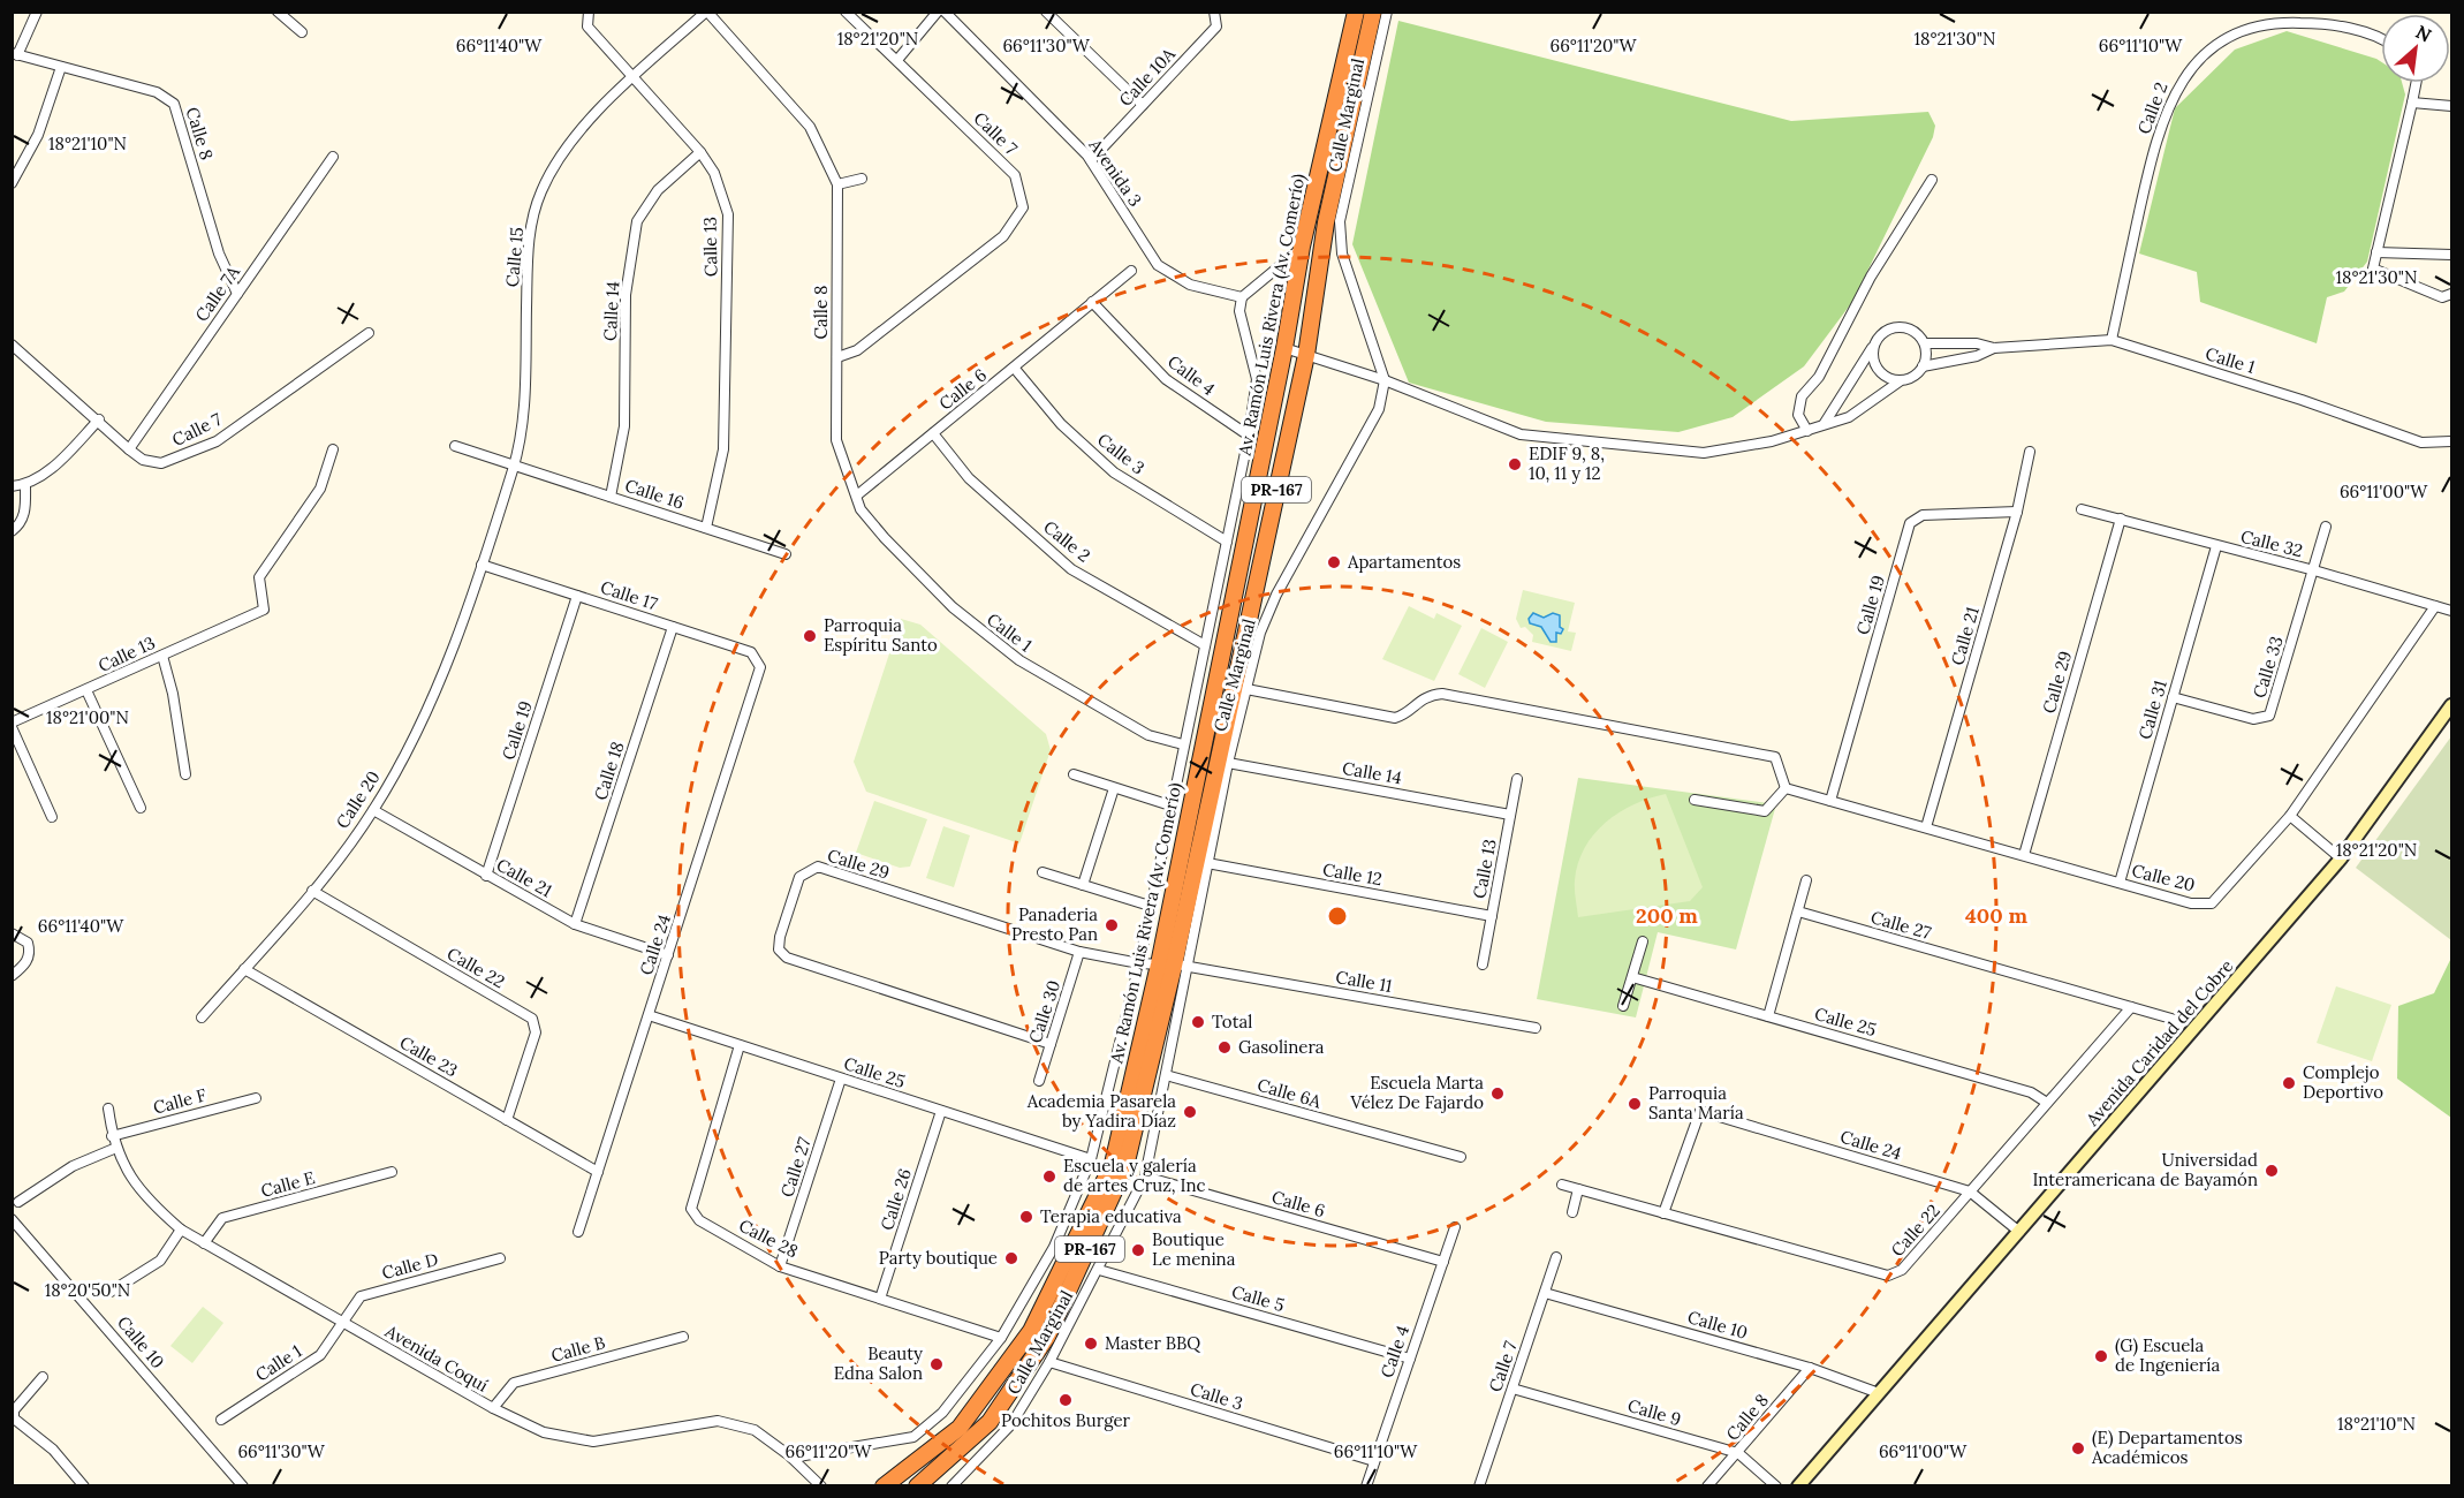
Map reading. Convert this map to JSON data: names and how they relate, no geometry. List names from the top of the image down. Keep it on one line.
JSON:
{"streets":{"highway":["Av. Ramón Luis Rivera (Av. Comerío)","PR-167"],"street":["Calle 10A","Calle 2","Calle Marginal","Calle 8","Calle 7","Avenida 3","Calle 13","Calle 15","Calle 7A","Calle 14","Calle 1","Calle 4","Calle 6","Calle 3","Calle 16","Calle 32","Calle 17","Calle 19","Calle 21","Calle 33","Calle 29","Calle 31","Calle 18","Calle 20","Calle 12","Calle 27","Calle 24","Calle 22","Calle 11","Calle 30","Calle 25","Avenida Caridad del Cobre","Calle 23","Calle 6A","Calle F","Calle E","Calle 26","Calle 28","Calle D","Calle 5","Calle 10","Calle B","Avenida Coquí","Calle 9"]},"crossings":[["Calle 10A","Avenida 3"],["Calle 2","Calle Marginal"],["Calle 2","Calle 1"],["Calle 2","Calle 6"],["Calle Marginal","Avenida 3"],["Calle Marginal","Calle 14"],["Calle Marginal","Av. Ramón Luis Rivera (Av. Comerío)"],["Calle Marginal","Calle 1"],["Calle Marginal","Calle 4"],["Calle Marginal","Calle 6"],["Calle Marginal","Calle 3"],["Calle Marginal","Calle 29"],["Calle Marginal","Calle 12"],["Calle Marginal","Calle 11"],["Calle Marginal","Calle 25"],["Calle Marginal","Calle 6A"],["Calle Marginal","Calle 28"],["Calle Marginal","Calle 5"],["Calle Marginal","Avenida Coquí"],["Calle 8","Calle 7"],["Calle 8","Calle 15"],["Calle 8","Calle 7A"],["Calle 8","Calle 1"],["Calle 8","Calle 6"],["Calle 8","Calle 10"],["Calle 8","Calle 9"],["Calle 7","Calle 7A"],["Calle 7","Calle 10"],["Calle 7","Calle 9"],["Calle 13","Calle 15"],["Calle 13","Calle 14"],["Calle 13","Calle 16"],["Calle 13","Calle 12"],["Calle 15","Calle 16"],["Calle 15","Calle 17"],["Calle 15","Calle 20"],["Calle 14","Calle 16"],["Av. Ramón Luis Rivera (Av. Comerío)","Calle 11"],["Calle 1","Calle 6"],["Calle 1","Calle D"],["Calle 1","Avenida Coquí"],["Calle 4","Calle 6"],["Calle 4","Calle 3"],["Calle 4","Calle 5"],["Calle 6","Calle 3"],["Calle 32","Calle 33"],["Calle 32","Calle 29"],["Calle 32","Calle 31"],["Calle 32","Calle 20"],["Calle 17","Calle 19"],["Calle 17","Calle 18"],["Calle 17","Calle 20"],["Calle 17","Calle 24"],["Calle 19","Calle 21"],["Calle 19","Calle 20"],["Calle 21","Calle 18"],["Calle 21","Calle 20"],["Calle 21","Calle 24"],["Calle 33","Calle 31"],["Calle 29","Calle 20"],["Calle 29","Calle 11"],["Calle 29","Calle 30"],["Calle 31","Calle 20"],["Calle 20","Calle 22"],["Calle 20","Calle 23"],["Calle 27","Calle 22"],["Calle 27","Calle 25"],["Calle 27","Calle 28"],["Calle 24","Calle 22"],["Calle 24","Calle 25"],["Calle 24","Avenida Caridad del Cobre"],["Calle 24","Calle 23"],["Calle 22","Calle 25"],["Calle 22","Calle 23"],["Calle 25","Calle 26"],["Calle 25","Calle 28"],["Avenida Caridad del Cobre","Calle 10"],["Calle F","Avenida Coquí"],["Calle E","Avenida Coquí"],["Calle 26","Calle 28"],["Calle D","Avenida Coquí"],["Calle B","Avenida Coquí"]],"places":["EDIF 9, 8, 10, 11 y 12","Apartamentos","Parroquia Espíritu Santo","Panaderia Presto Pan","Total","Gasolinera","Complejo Deportivo","Escuela Marta Vélez De Fajardo","Parroquia Santa María","Academia Pasarela by Yadira Díaz","Universidad Interamericana de Bayamón","Escuela y galería de artes Cruz, Inc","Terapia educativa","Boutique Le menina","Party boutique","Master BBQ","(G) Escuela de Ingeniería","Beauty Edna Salon","Pochitos Burger","(E) Departamentos Académicos"],"north":"top right","coordinates":["18°21'20\"N","18°21'30\"N","66°11'40\"W","66°11'30\"W","66°11'20\"W","66°11'10\"W","18°21'10\"N","66°11'00\"W","18°21'00\"N","18°20'50\"N"],"rings":["200 m","400 m"]}
